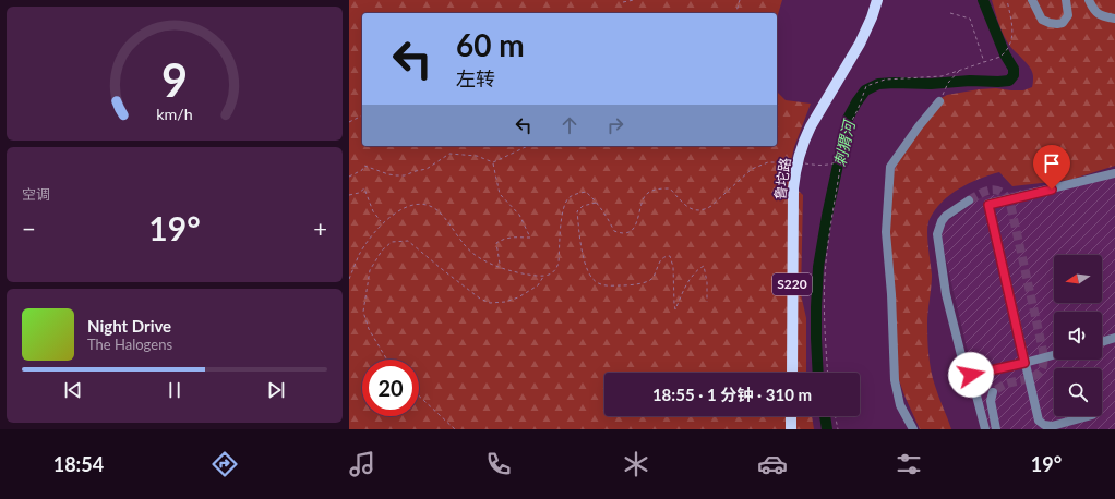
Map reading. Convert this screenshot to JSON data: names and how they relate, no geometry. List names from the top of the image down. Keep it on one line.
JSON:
{"streets":{"main road":["鲁坨路","S220"]},"water":["刺猬河"],"north":"left","page":{"turn":["60 m","左转"],"tile":"空调","heat":["−","19°","+"],"song":["Night Drive","The Halogens"],"limit":"20","trip":"18:55 · 1 分钟 · 310 m","tabs":["18:54","19°"],"gauge":["9","km/h"]}}
